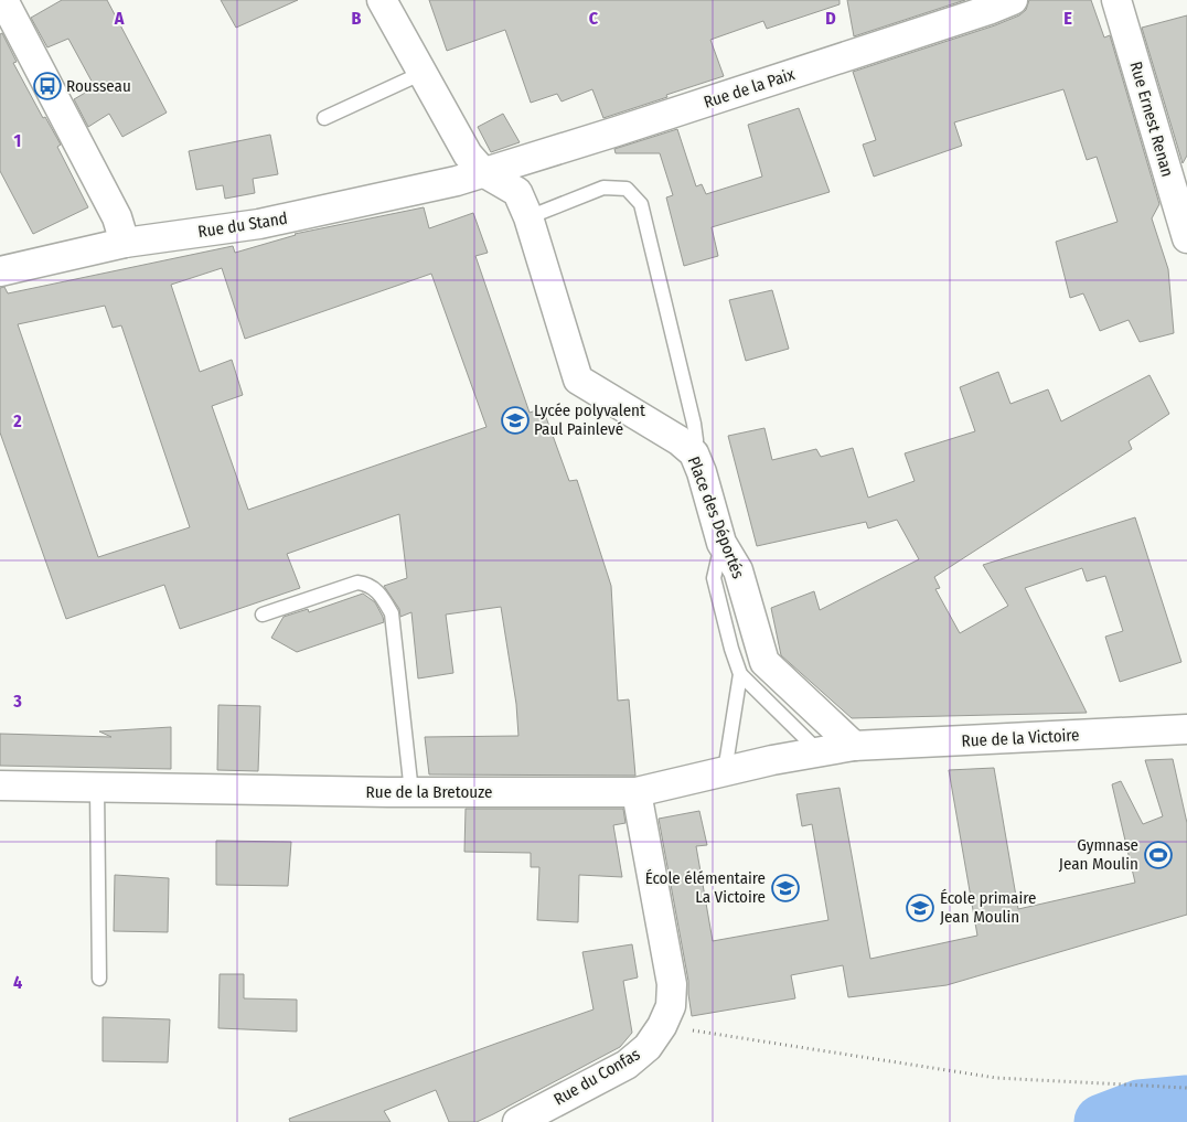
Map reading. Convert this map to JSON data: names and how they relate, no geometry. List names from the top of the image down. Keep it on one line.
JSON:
{"streets":{"street":["Rue de la Paix","Rue Ernest Renan","Rue du Stand","Place des Déportés","Rue de la Victoire","Rue de la Bretouze","Rue du Confas"]},"crossings":[["Rue de la Paix","Rue du Stand"],["Rue de la Paix","Place des Déportés"],["Rue du Stand","Place des Déportés"],["Place des Déportés","Rue de la Victoire"],["Place des Déportés","Rue de la Bretouze"],["Rue de la Victoire","Rue de la Bretouze"],["Rue de la Bretouze","Rue du Confas"]],"places":{"bus stop":["Rousseau"],"school or university":["Lycée polyvalent Paul Painlevé","École élémentaire La Victoire","École primaire Jean Moulin"],"sports":["Gymnase Jean Moulin"]},"grid":{"columns":["A","B","C","D","E"],"rows":["1","2","3","4"]}}
